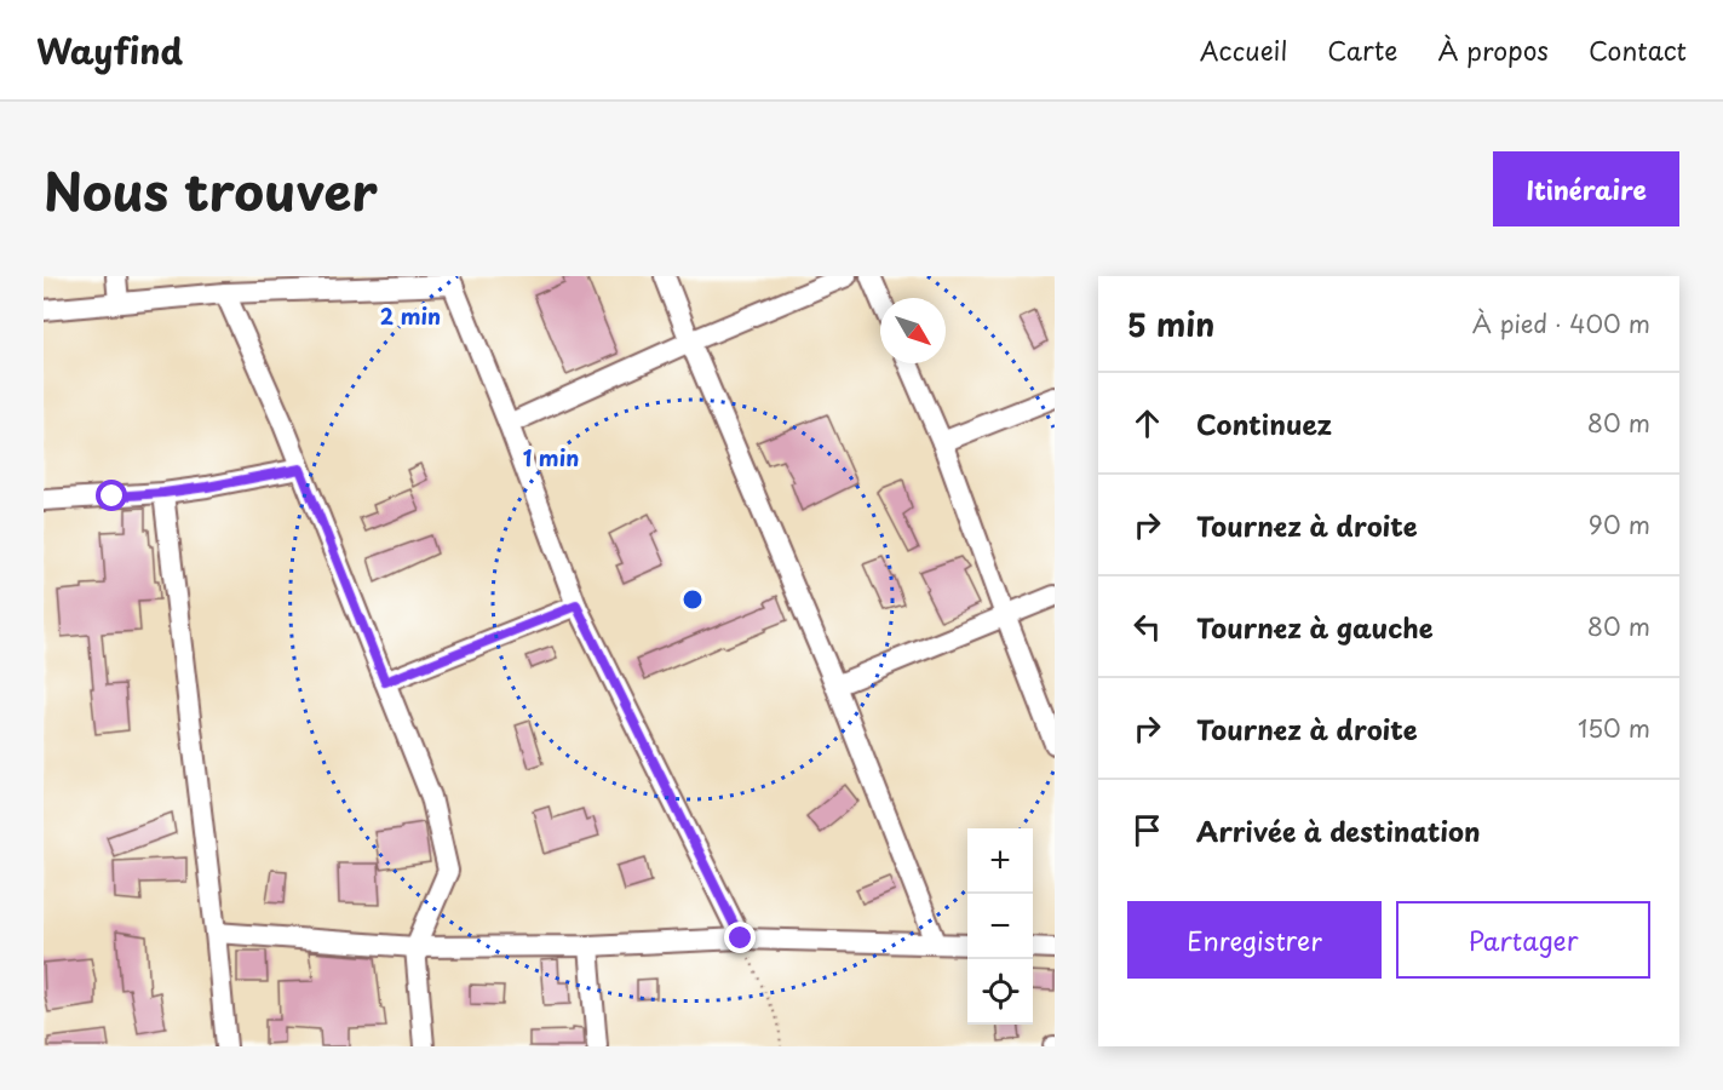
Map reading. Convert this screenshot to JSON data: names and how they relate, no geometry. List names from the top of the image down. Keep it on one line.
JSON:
{"north":"bottom right","page":{"header":"Wayfind","nav":["Accueil","Carte","À propos","Contact"],"title":"Nous trouver","buttons":["Itinéraire",["Enregistrer","Partager"]],"heading":["5 min","À pied · 400 m"],"list":[["Continuez","80 m"],["Tournez à droite","90 m"],["Tournez à gauche","80 m"],["Tournez à droite","150 m"],"Arrivée à destination"],"map_buttons":["+","−"]},"rings":["2 min","1 min"]}
